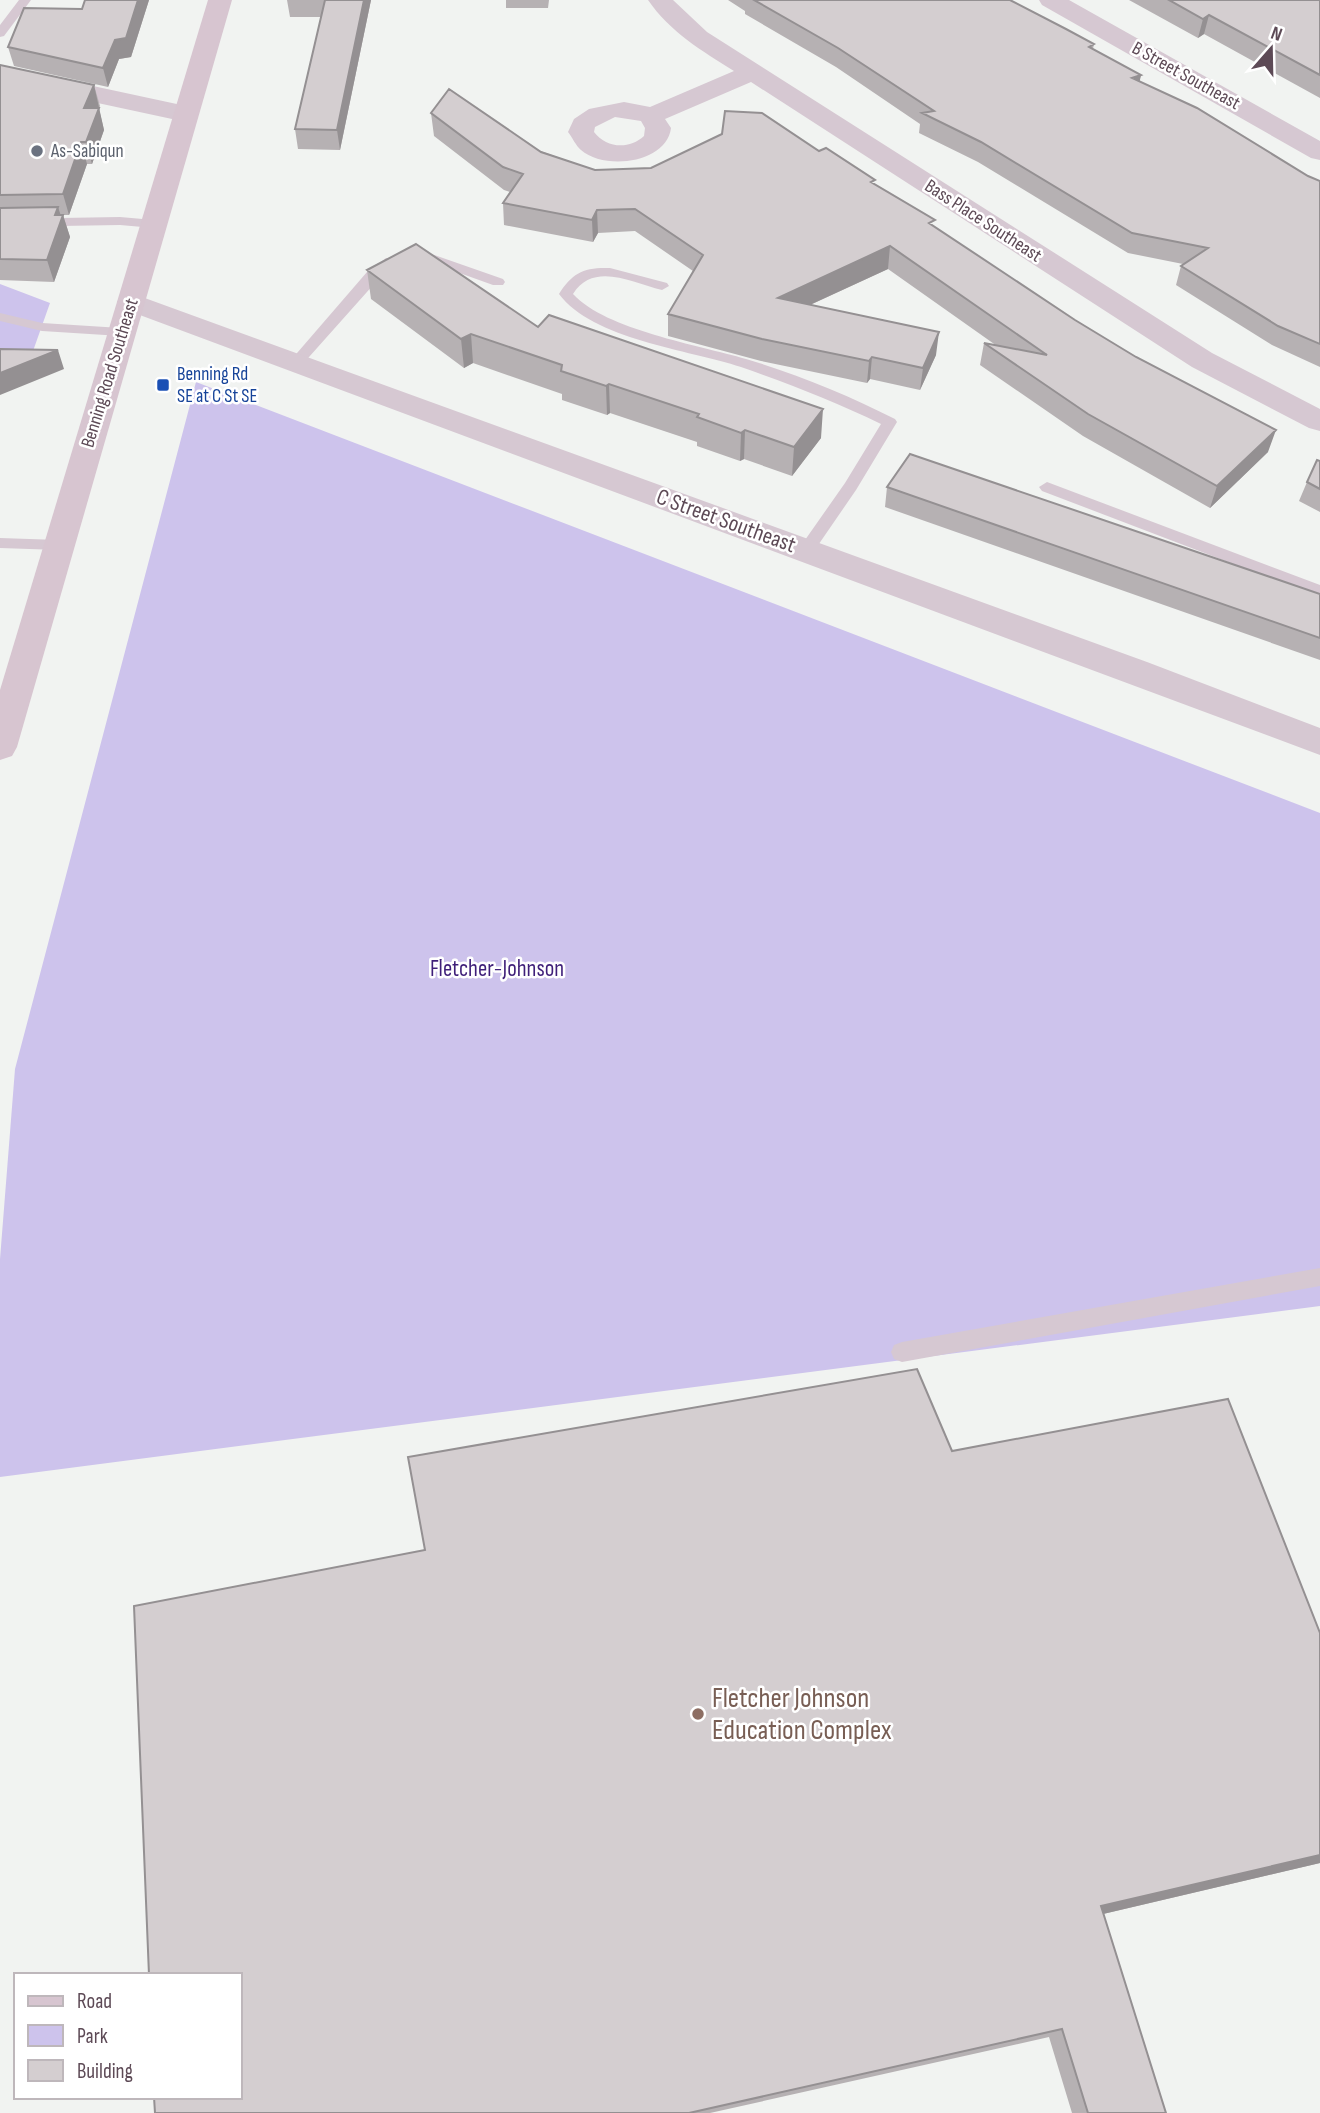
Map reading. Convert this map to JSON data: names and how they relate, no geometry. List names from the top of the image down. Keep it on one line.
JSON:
{"streets":{"main road":["Benning Road Southeast"],"street":["B Street Southeast","Bass Place Southeast","C Street Southeast"]},"crossings":[["Benning Road Southeast","C Street Southeast"]],"parks":["Fletcher-Johnson"],"places":{"other":["As-Sabiqun","Fletcher Johnson Education Complex"],"transit":["Benning Rd SE at C St SE"]},"legend":["Road","Park","Building"],"north":"top"}
